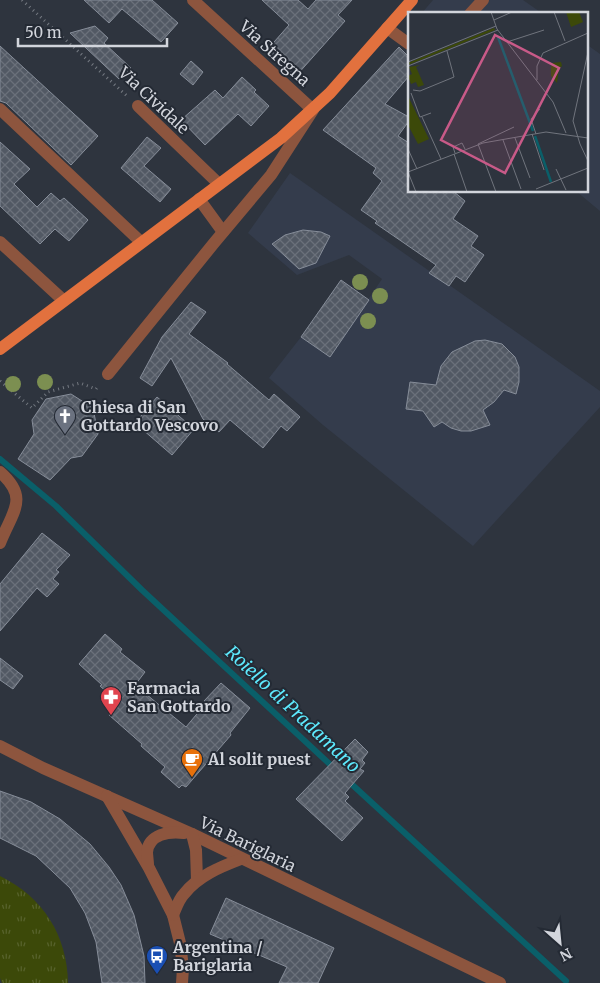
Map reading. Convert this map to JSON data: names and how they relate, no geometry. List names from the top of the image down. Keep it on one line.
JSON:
{"streets":{"street":["Via Stregna","Via Cividale","Via Bariglaria"]},"water":["Roiello di Pradamano"],"places":{"church":["Chiesa di San Gottardo Vescovo"],"pharmacy":["Farmacia San Gottardo"],"cafe":["Al solit puest"],"bus stop":["Argentina / Bariglaria"]},"scale_bar":"50 m","north":"bottom right"}
